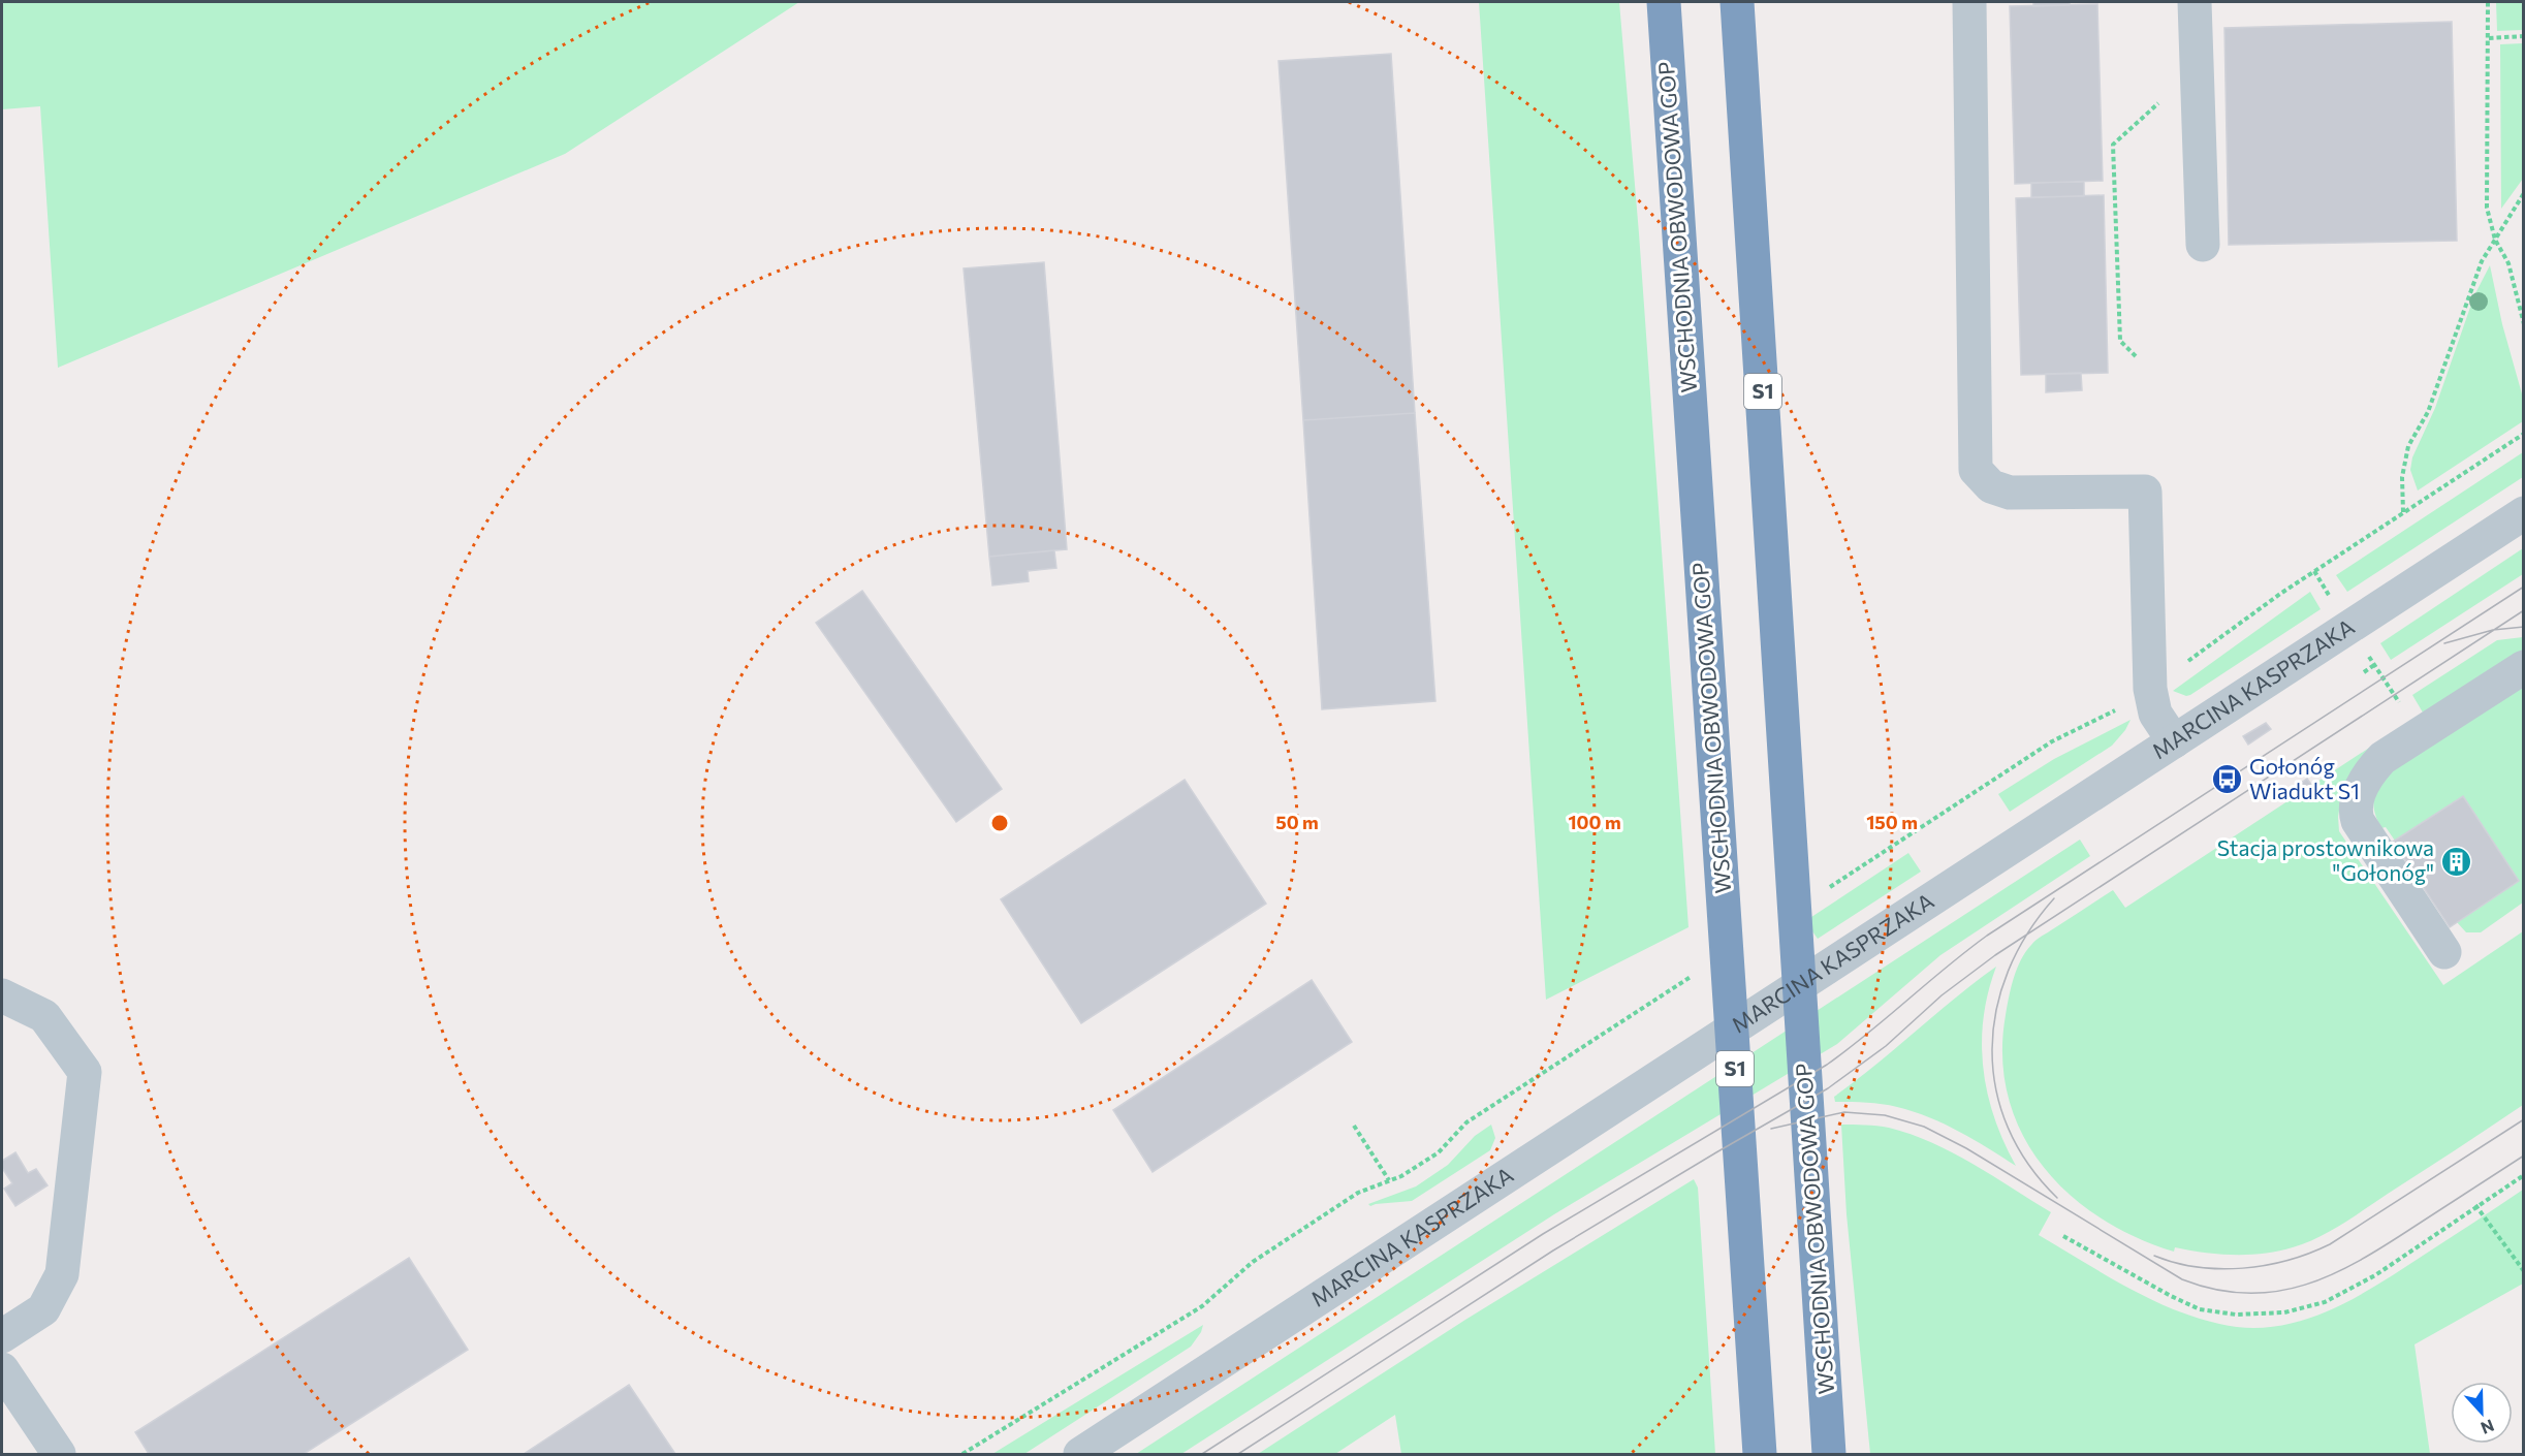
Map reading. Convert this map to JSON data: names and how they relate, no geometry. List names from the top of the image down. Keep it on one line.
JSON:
{"streets":{"highway":["WSCHODNIA OBWODOWA GOP","S1"],"street":["MARCINA KASPRZAKA"]},"places":{"bus stop":["Gołonóg Wiadukt S1"],"building":["Stacja prostownikowa \"Gołonóg\""]},"north":"bottom","rings":["50 m","100 m","150 m"]}
